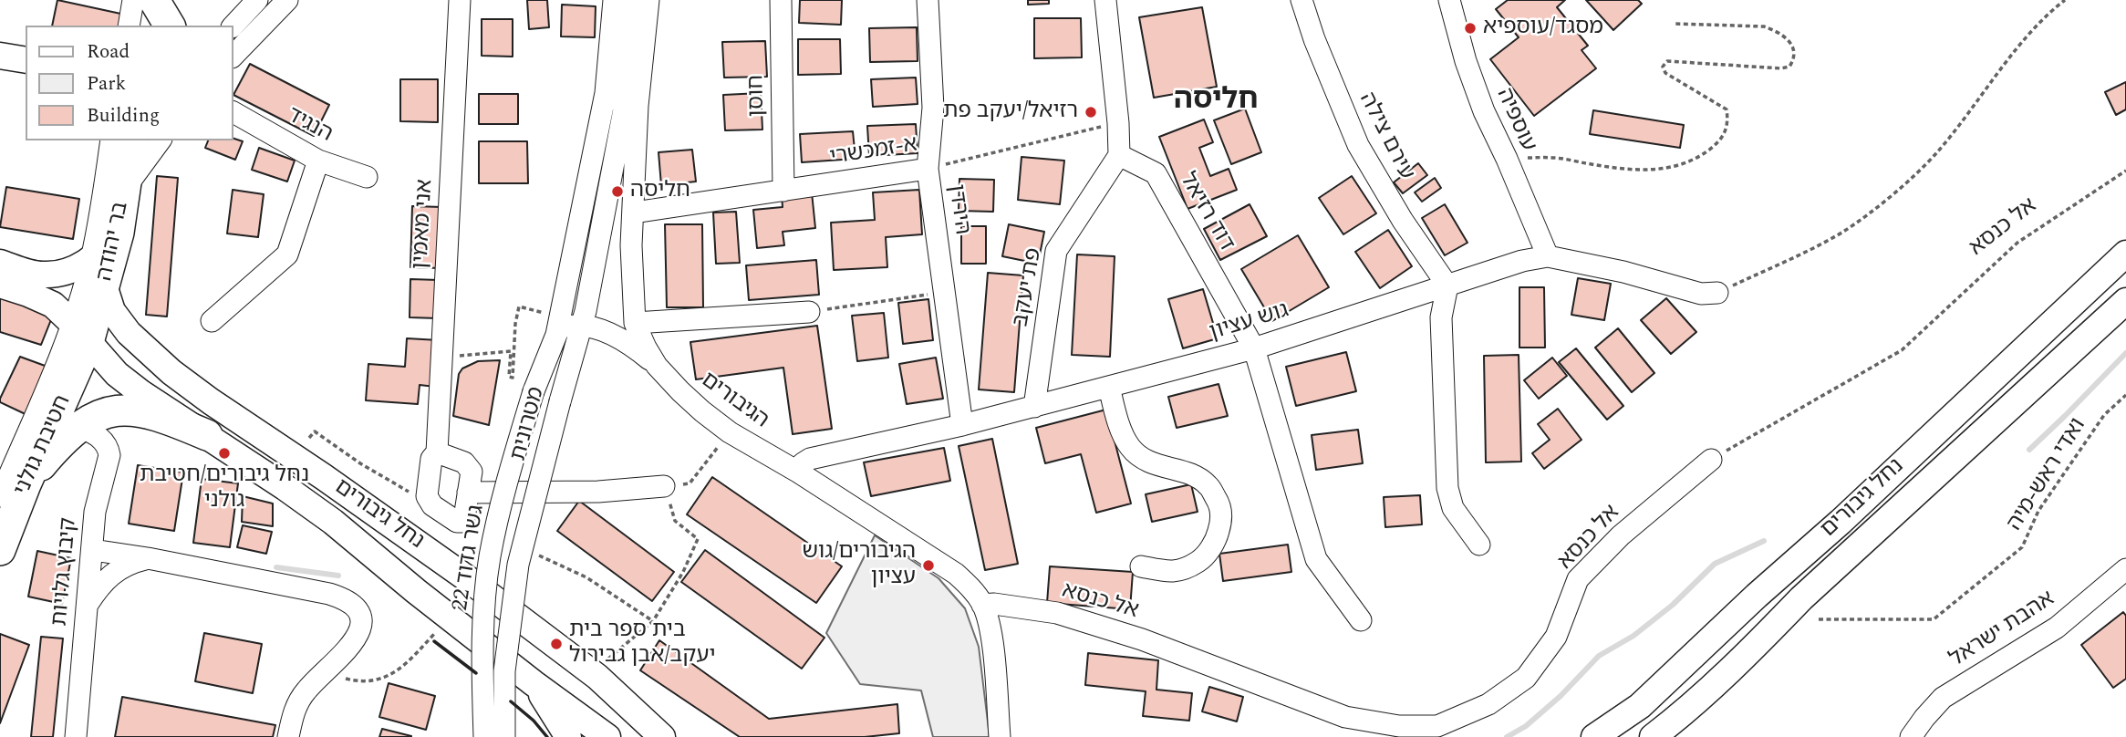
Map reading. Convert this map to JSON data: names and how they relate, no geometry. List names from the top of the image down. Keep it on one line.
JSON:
{"streets":{"highway":["בר יהודה","חטיבת גולני"],"main road":["נחל גיבורים"],"street":["חוסן","עוספיה","הנגיד","עירם צילה","א-זמכשרי","הירדן","דוד רזיאל","אני מאמין","אל כנסא","פת יעקב","גוש עציון","הגיבורים","מטרונית","גשר גדוד 22","קיבוץ גלויות","אהבת ישראל"],"path":["ואדי ראש-מיה"]},"crossings":[["חוסן","א-זמכשרי"],["עוספיה","גוש עציון"],["עירם צילה","גוש עציון"],["א-זמכשרי","הירדן"],["א-זמכשרי","הגיבורים"],["הירדן","גוש עציון"],["דוד רזיאל","פת יעקב"],["דוד רזיאל","גוש עציון"],["אל כנסא","הגיבורים"],["בר יהודה","חטיבת גולני"],["בר יהודה","נחל גיבורים"],["פת יעקב","גוש עציון"],["גוש עציון","הגיבורים"],["חטיבת גולני","נחל גיבורים"]],"districts":["חליסה"],"places":["מסגד/עוספיא","רזיאל/יעקב פת","חליסה","נחל גיבורים/חטיבת גולני","הגיבורים/גוש עציון","בית ספר בית יעקב/אבן גבירול"],"legend":["Road","Park","Building"]}
